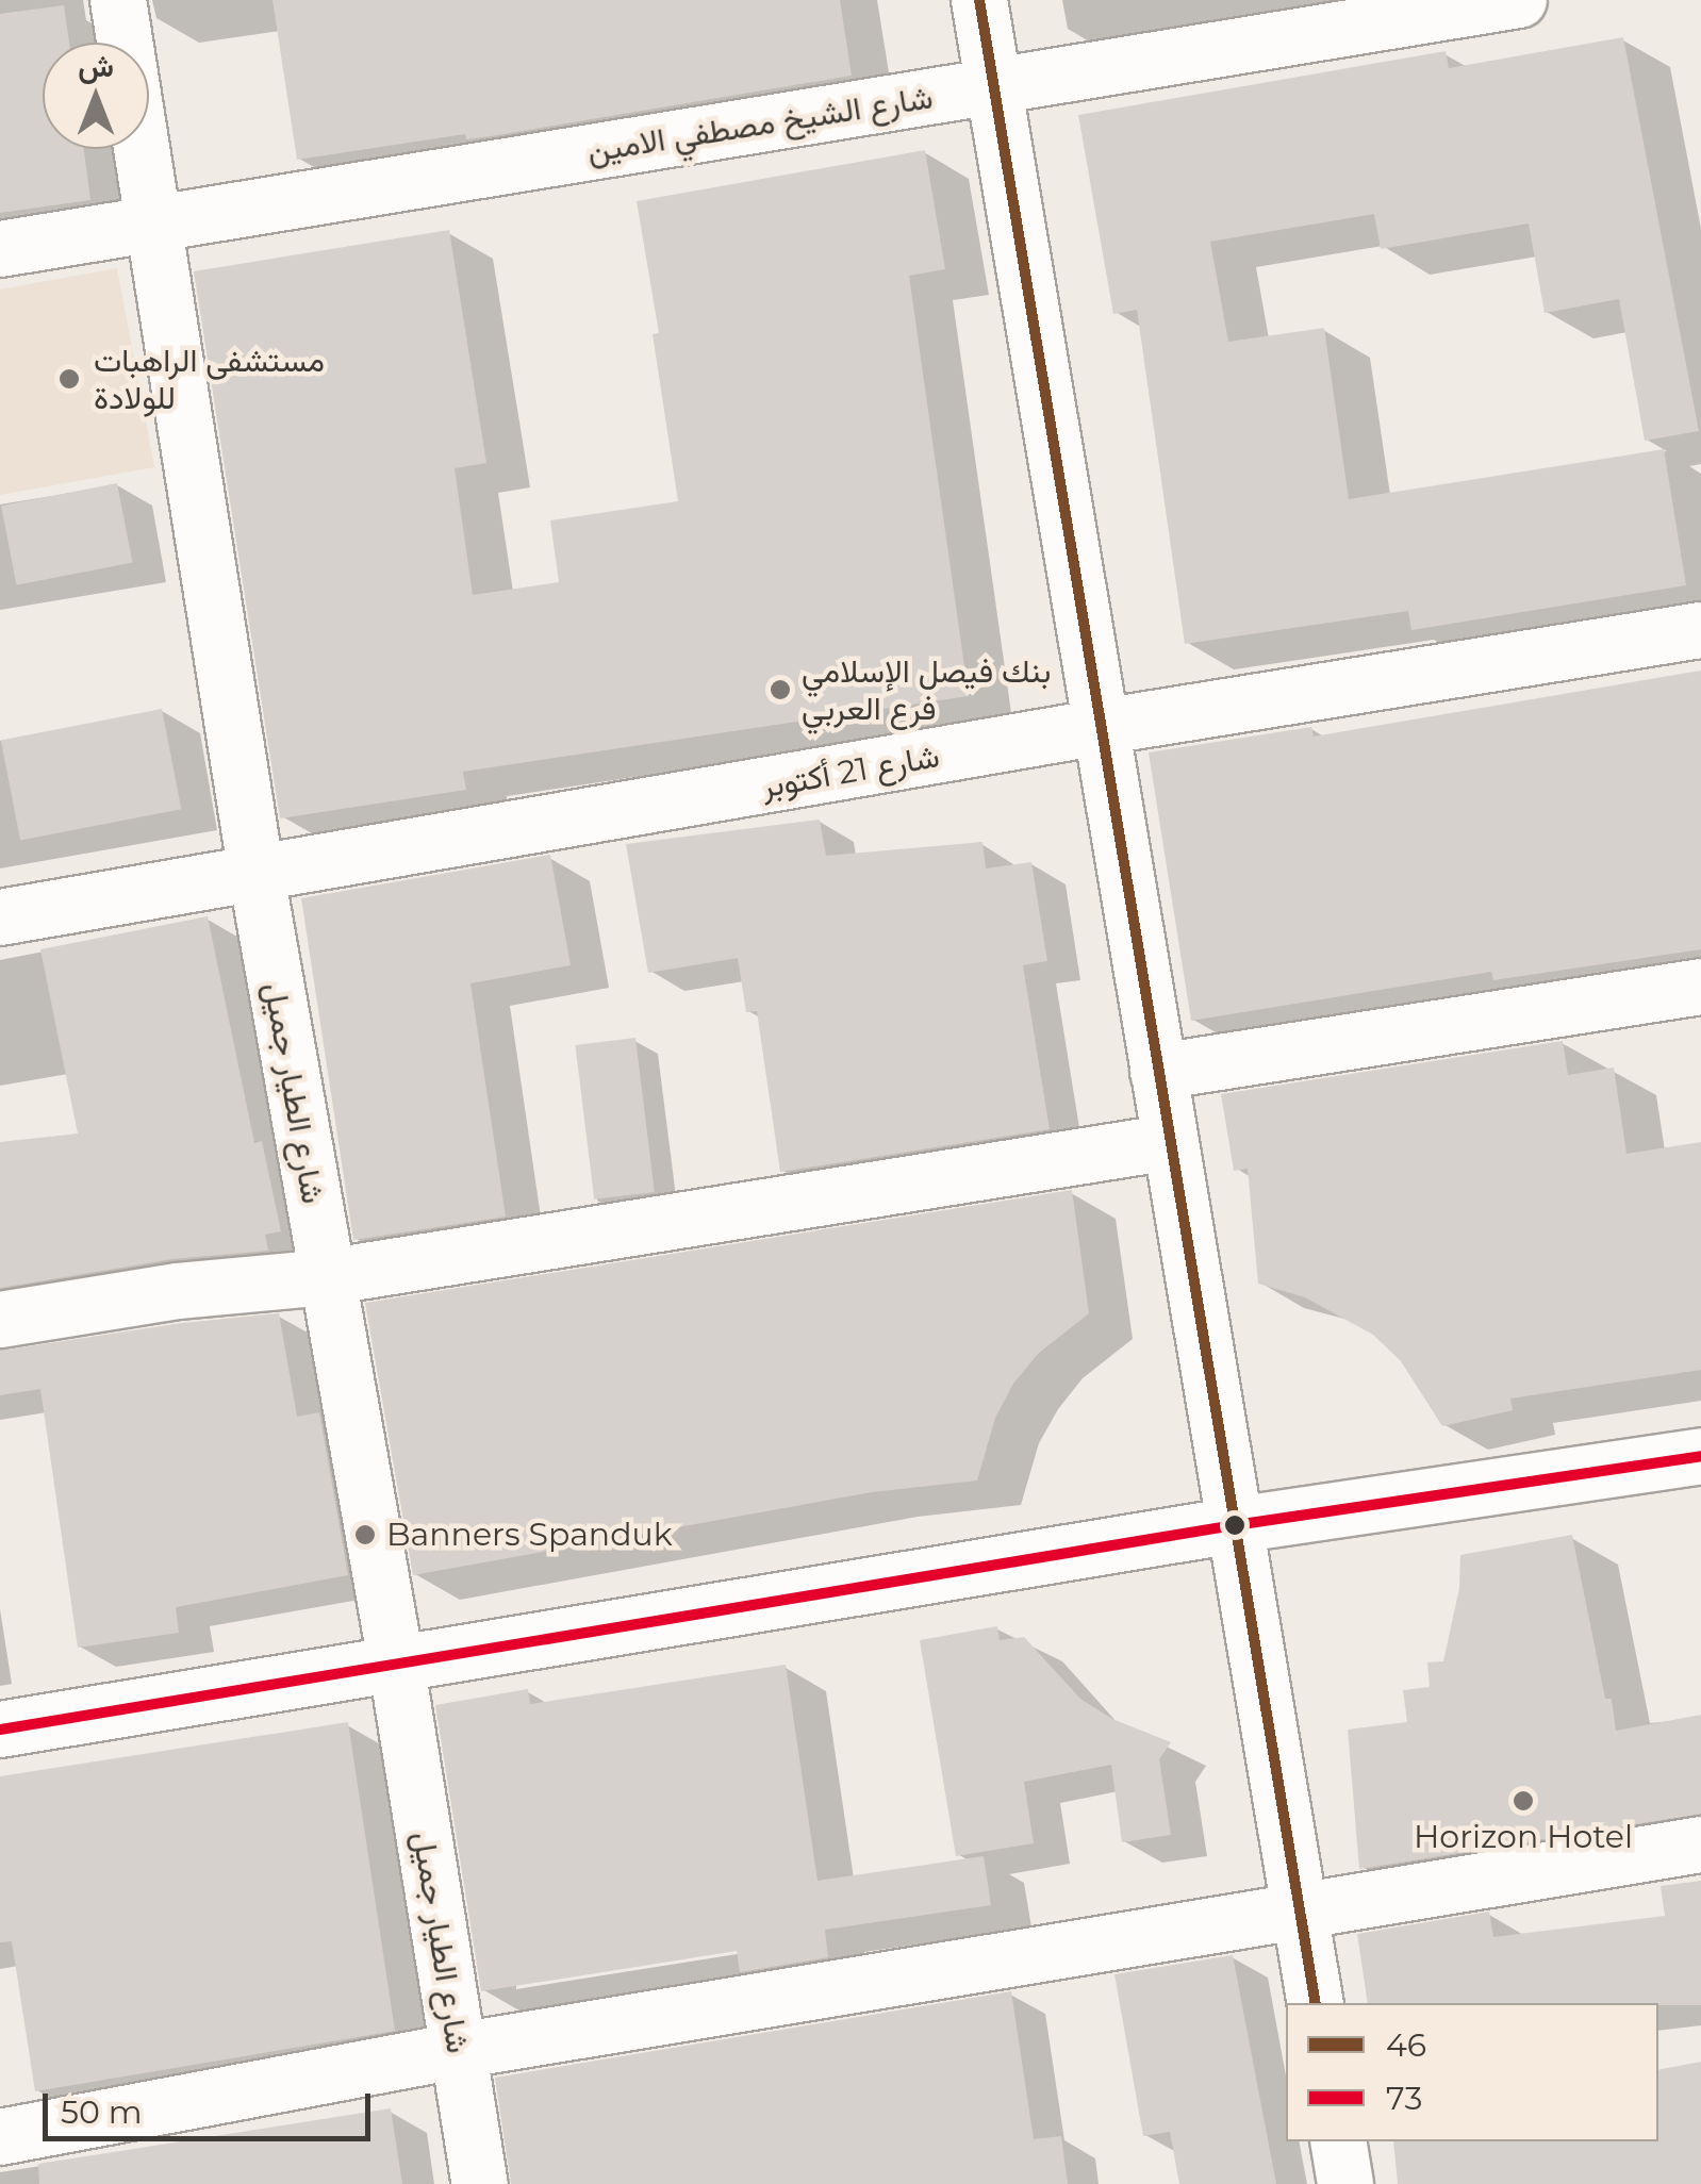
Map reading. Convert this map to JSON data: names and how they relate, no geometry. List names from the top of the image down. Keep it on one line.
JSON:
{"streets":{"street":["شارع الشيخ مصطفي الامين","شارع 21 أكتوبر","شارع الطيار جميل"]},"crossings":[["شارع الشيخ مصطفي الامين","شارع الطيار جميل"],["شارع 21 أكتوبر","شارع الطيار جميل"]],"places":["مستشفى الراهبات للولادة","بنك فيصل الإسلامي فرع العربي","Banners Spanduk","Horizon Hotel"],"lines":["transit line 46","transit line 73"],"legend":["46","73"],"scale_bar":"50 m","north":"top"}
